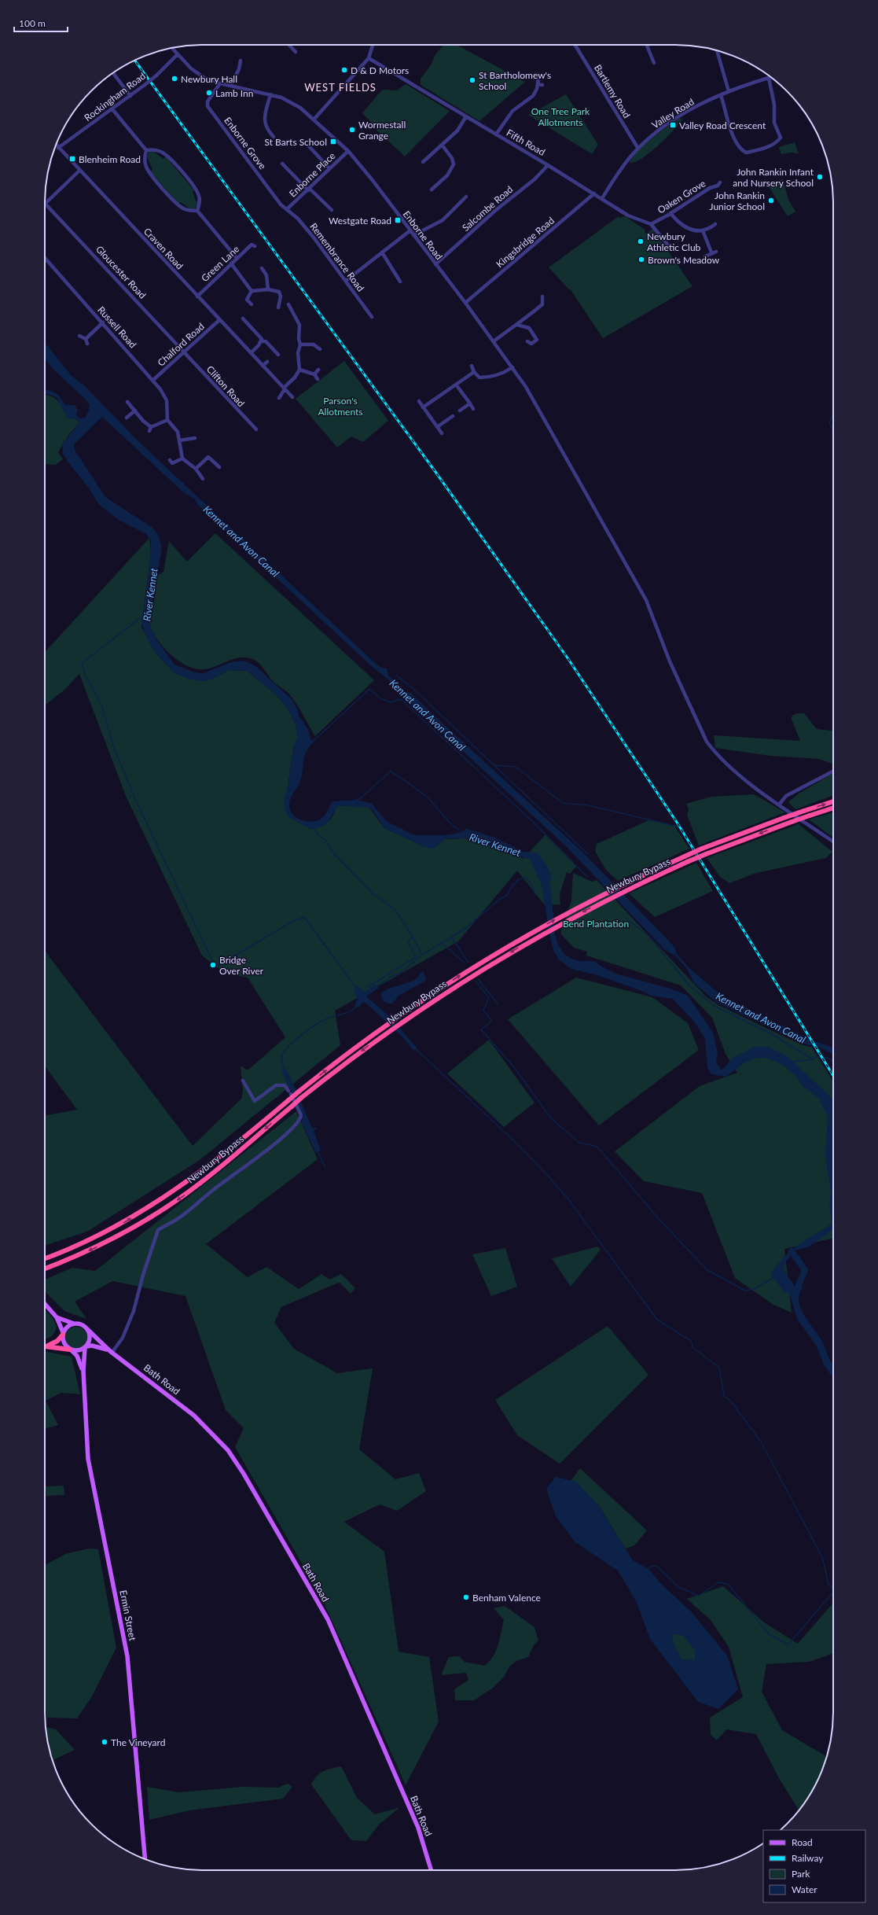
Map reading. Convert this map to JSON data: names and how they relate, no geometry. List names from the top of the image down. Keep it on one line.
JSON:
{"streets":{"highway":["Newbury Bypass"],"main road":["Bath Road","Ermin Street"],"street":["Bartlemy Road","Rockingham Road","Valley Road","Fifth Road","Enborne Grove","Enborne Place","Oaken Grove","Salcombe Road","Enborne Road","Kingsbridge Road","Craven Road","Remembrance Road","Green Lane","Gloucester Road","Russell Road","Chalford Road","Clifton Road"]},"crossings":[["Bartlemy Road","Valley Road"],["Rockingham Road","Enborne Road"],["Rockingham Road","Craven Road"],["Valley Road","Fifth Road"],["Fifth Road","Oaken Grove"],["Fifth Road","Salcombe Road"],["Fifth Road","Kingsbridge Road"],["Enborne Grove","Enborne Place"],["Enborne Grove","Enborne Road"],["Enborne Grove","Remembrance Road"],["Enborne Place","Enborne Road"],["Enborne Place","Remembrance Road"],["Salcombe Road","Enborne Road"],["Enborne Road","Kingsbridge Road"],["Craven Road","Green Lane"],["Craven Road","Chalford Road"],["Gloucester Road","Chalford Road"],["Gloucester Road","Clifton Road"],["Russell Road","Chalford Road"],["Chalford Road","Clifton Road"],["Bath Road","Ermin Street"]],"districts":["WEST FIELDS"],"water":["Kennet and Avon Canal","River Kennet"],"parks":["One Tree Park Allotments","Parson's Allotments","Bend Plantation"],"places":{"other":["D & D Motors","Newbury Hall","St Bartholomew's School","Lamb Inn","Wormestall Grange","John Rankin Infant and Nursery School","John Rankin Junior School","Newbury Athletic Club","Brown's Meadow","Bridge Over River","Benham Valence","The Vineyard"],"transit":["Valley Road Crescent","St Barts School","Blenheim Road","Westgate Road"]},"legend":["Road","Railway","Park","Water"],"scale_bar":"100 m"}
